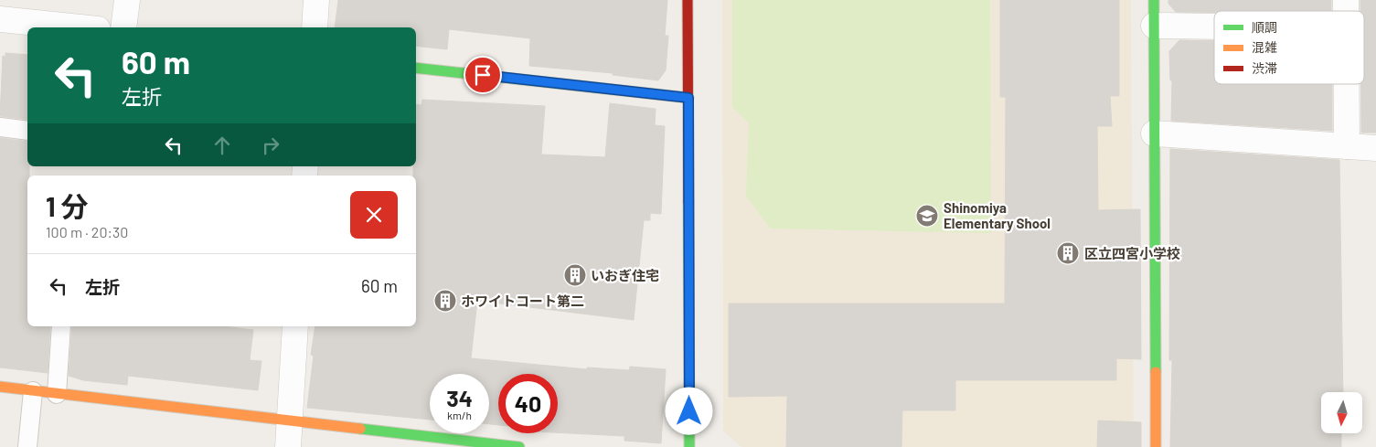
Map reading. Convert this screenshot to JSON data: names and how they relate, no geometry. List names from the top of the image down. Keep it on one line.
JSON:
{"places":{"school or university":["Shinomiya Elementary Shool"],"building":["区立四宮小学校","いおぎ住宅","ホワイトコート第二"]},"legend":["順調","混雑","渋滞"],"north":"bottom","page":{"turn":["60 m","左折"],"heading":["1 分","100 m · 20:30"],"list":[{"name":"左折","value":"60 m"}],"speed":"34 km/h","limit":"40"}}
